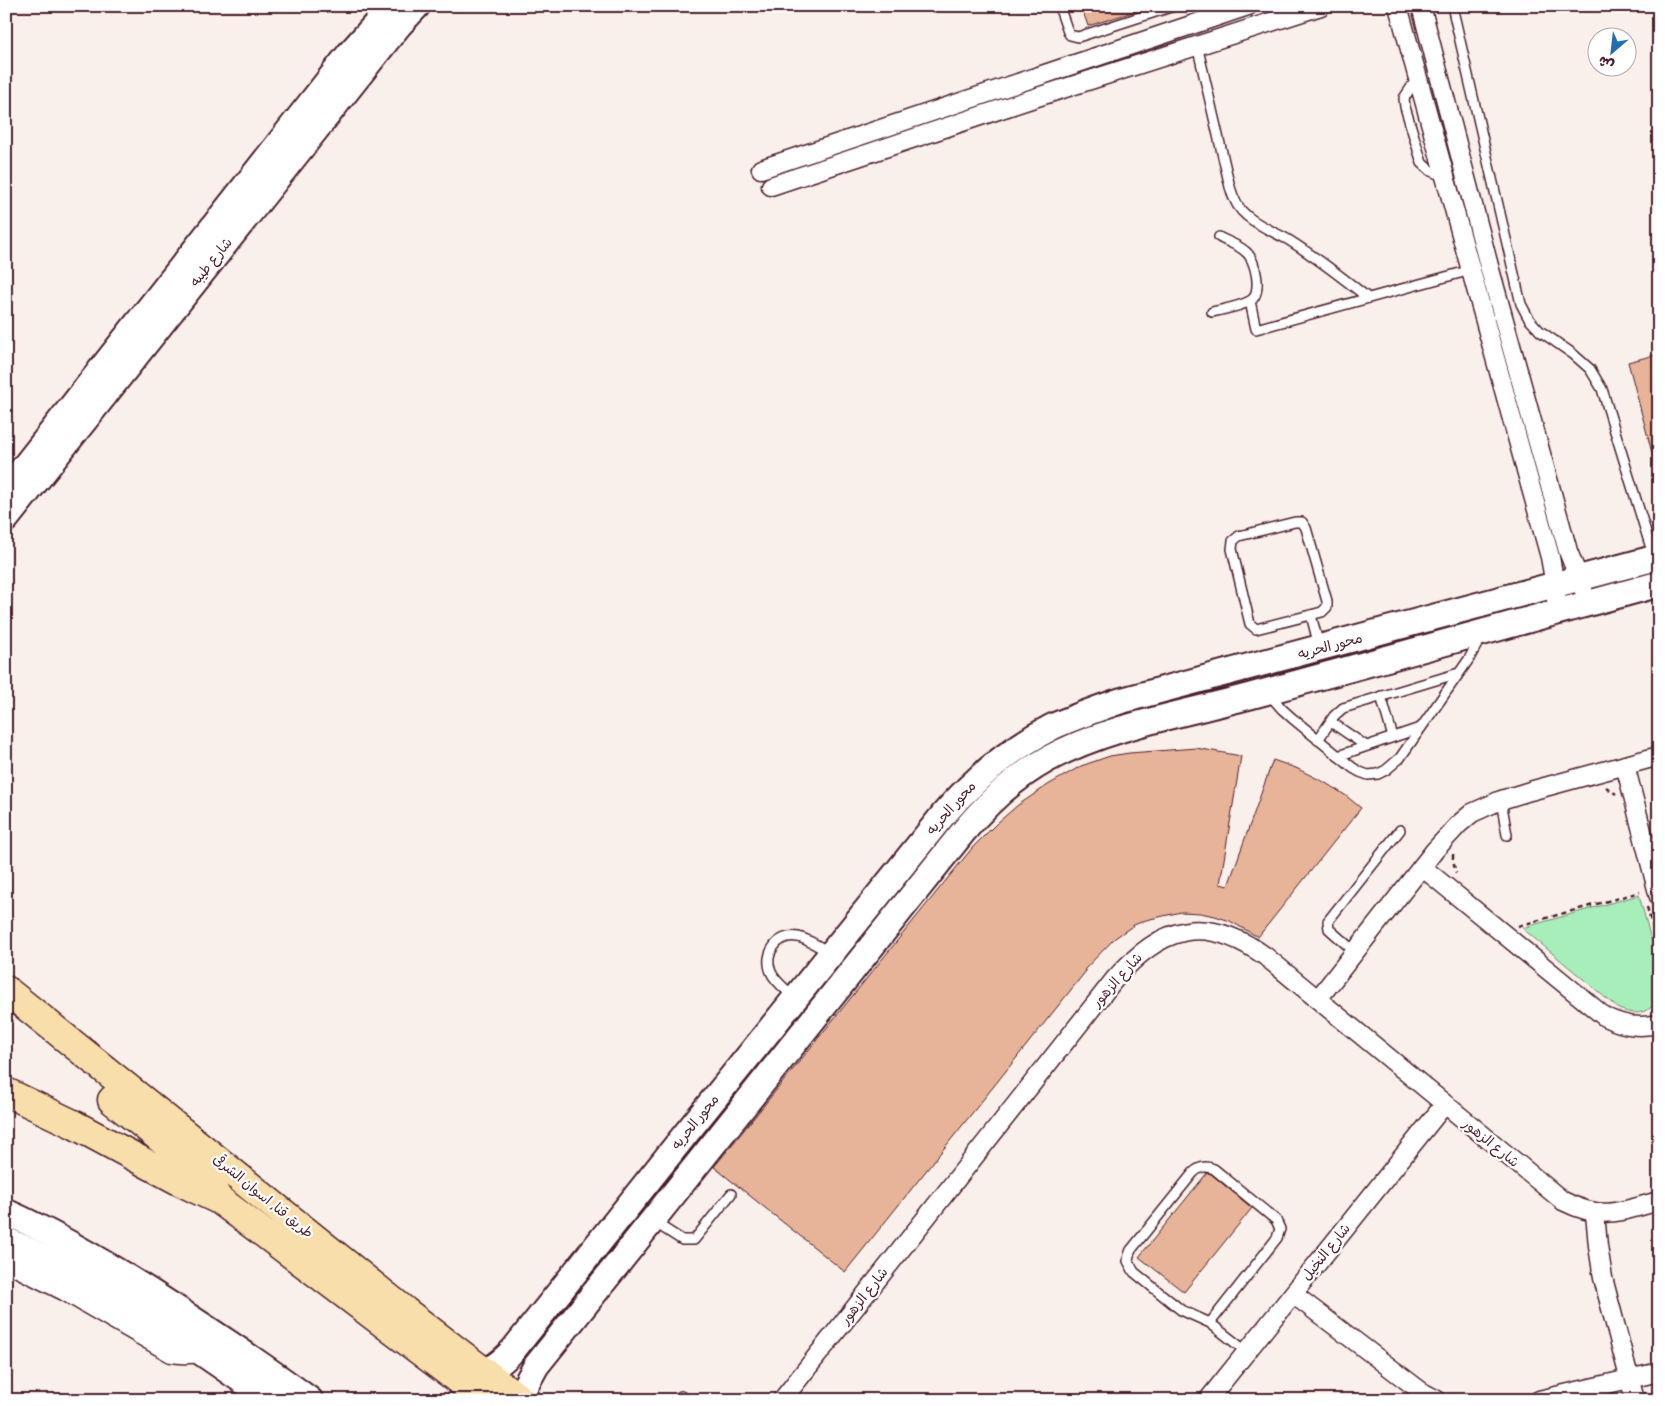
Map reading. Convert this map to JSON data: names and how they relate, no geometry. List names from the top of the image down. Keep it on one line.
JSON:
{"streets":{"main road":["شارع طيبه","محور الحريه","طريق قنا, اسوان الشرقى"],"street":["شارع الزهور","شارع النخيل"]},"crossings":[["محور الحريه","طريق قنا, اسوان الشرقى"],["شارع الزهور","شارع النخيل"]],"north":"bottom left"}
